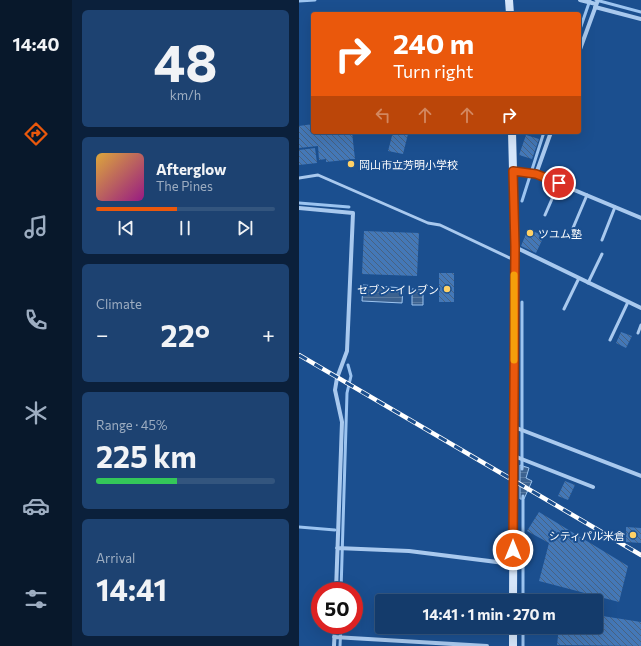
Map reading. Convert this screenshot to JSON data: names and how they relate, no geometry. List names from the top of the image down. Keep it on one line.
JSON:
{"places":["岡山市立芳明小学校","ツユム塾","セブン-イレブン","シティパル米倉"],"page":{"tabs":"14:40","tile":[["48","km/h"],"Climate",["Range · 45%","225 km"],["Arrival","14:41"]],"turn":["240 m","Turn right"],"song":["Afterglow","The Pines"],"heat":["−","22°","+"],"limit":"50","trip":"14:41 · 1 min · 270 m"}}
